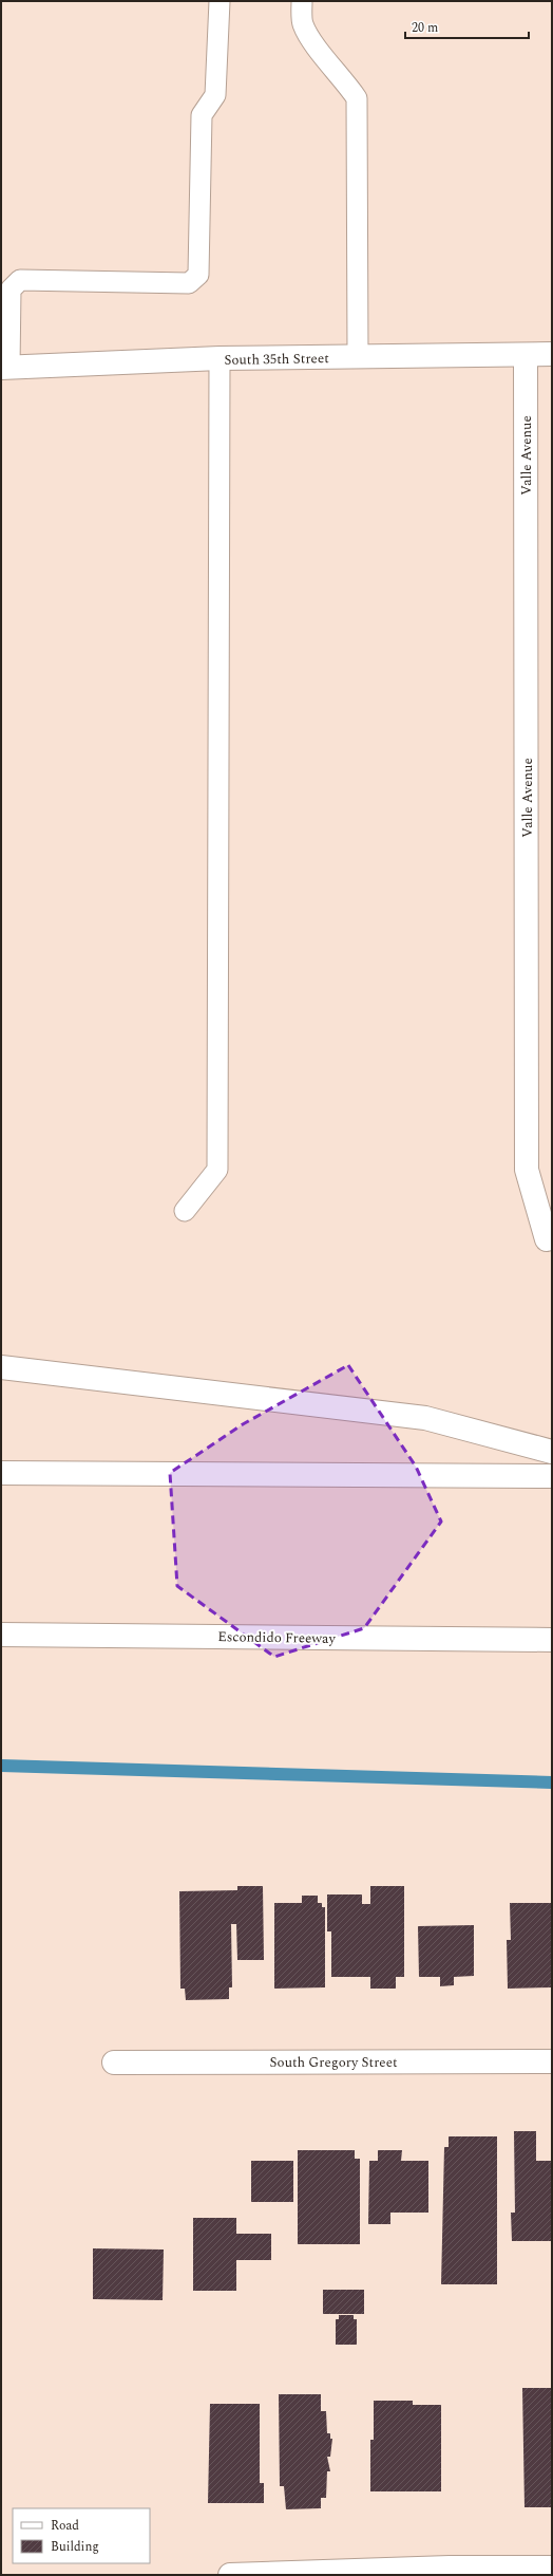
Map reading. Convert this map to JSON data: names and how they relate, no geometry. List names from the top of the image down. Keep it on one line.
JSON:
{"streets":{"main road":["South 35th Street","Valle Avenue","Escondido Freeway","South Gregory Street"]},"crossings":[["South 35th Street","Valle Avenue"]],"legend":["Road","Building"],"scale_bar":"20 m"}
